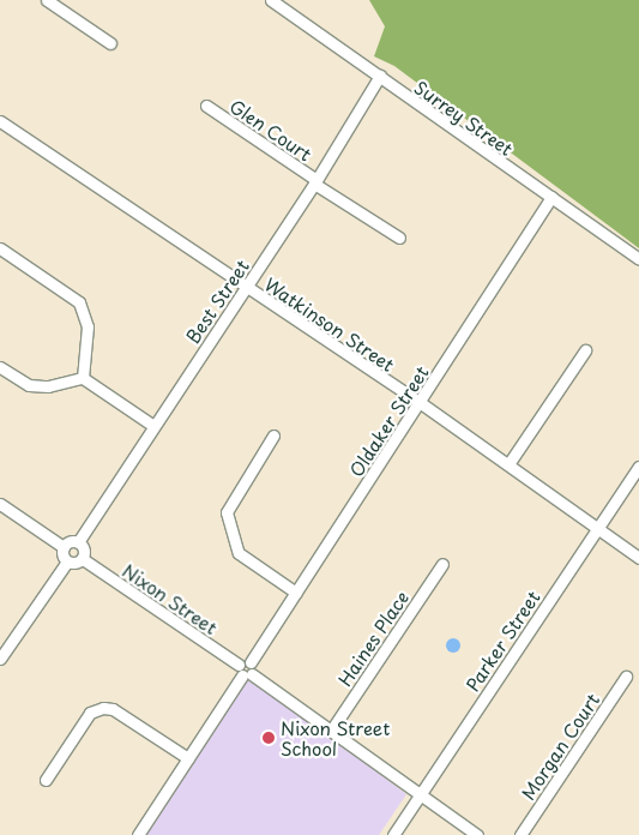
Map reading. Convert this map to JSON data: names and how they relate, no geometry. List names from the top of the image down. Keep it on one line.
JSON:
{"streets":{"street":["Surrey Street","Glen Court","Best Street","Watkinson Street","Oldaker Street","Nixon Street","Haines Place","Parker Street","Morgan Court"]},"crossings":[["Surrey Street","Best Street"],["Surrey Street","Oldaker Street"],["Glen Court","Best Street"],["Best Street","Watkinson Street"],["Best Street","Nixon Street"],["Watkinson Street","Oldaker Street"],["Watkinson Street","Parker Street"],["Oldaker Street","Nixon Street"],["Nixon Street","Haines Place"],["Nixon Street","Parker Street"]],"places":["Nixon Street School"]}
